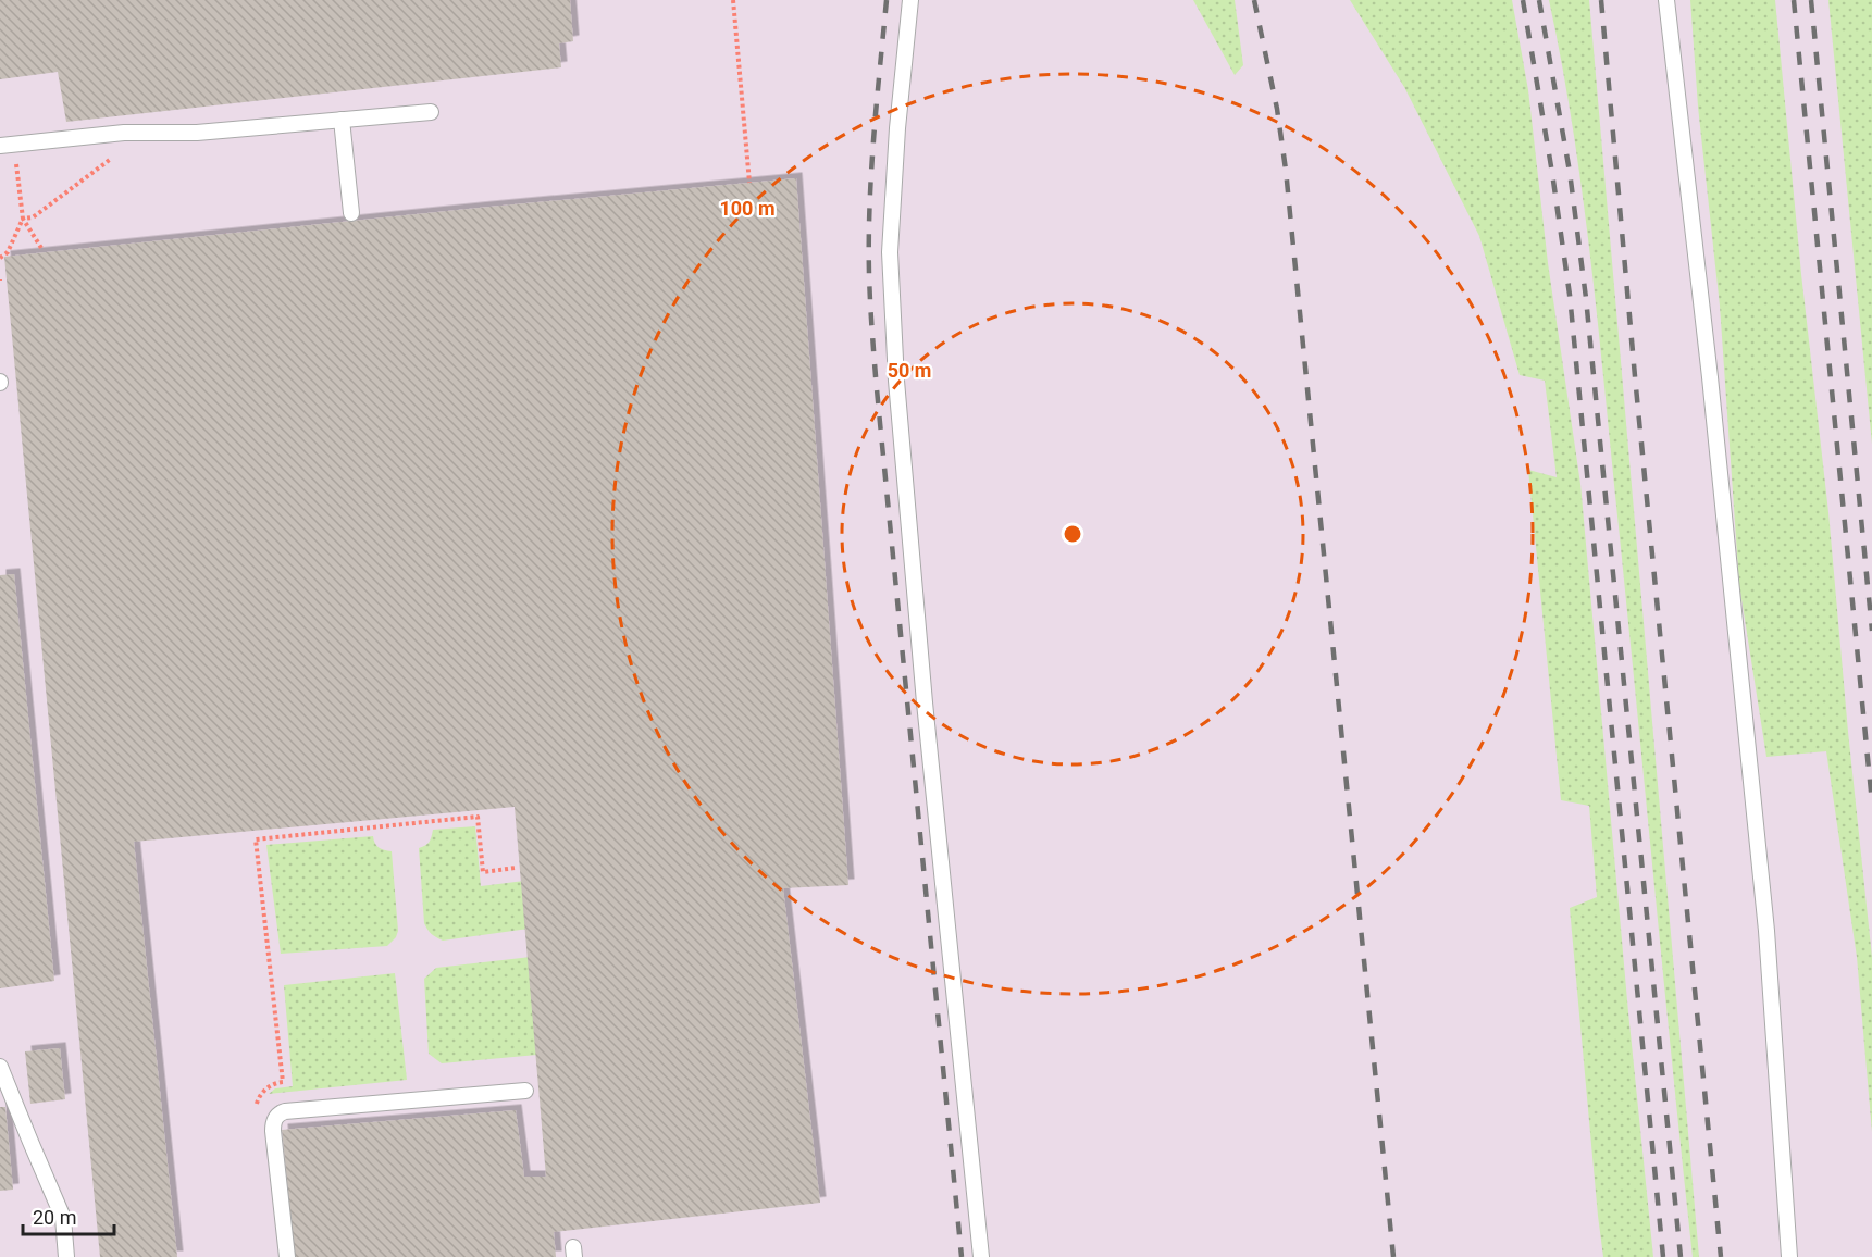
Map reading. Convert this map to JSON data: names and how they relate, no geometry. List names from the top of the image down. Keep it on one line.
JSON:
{"scale_bar":"20 m","rings":["100 m","50 m"]}
